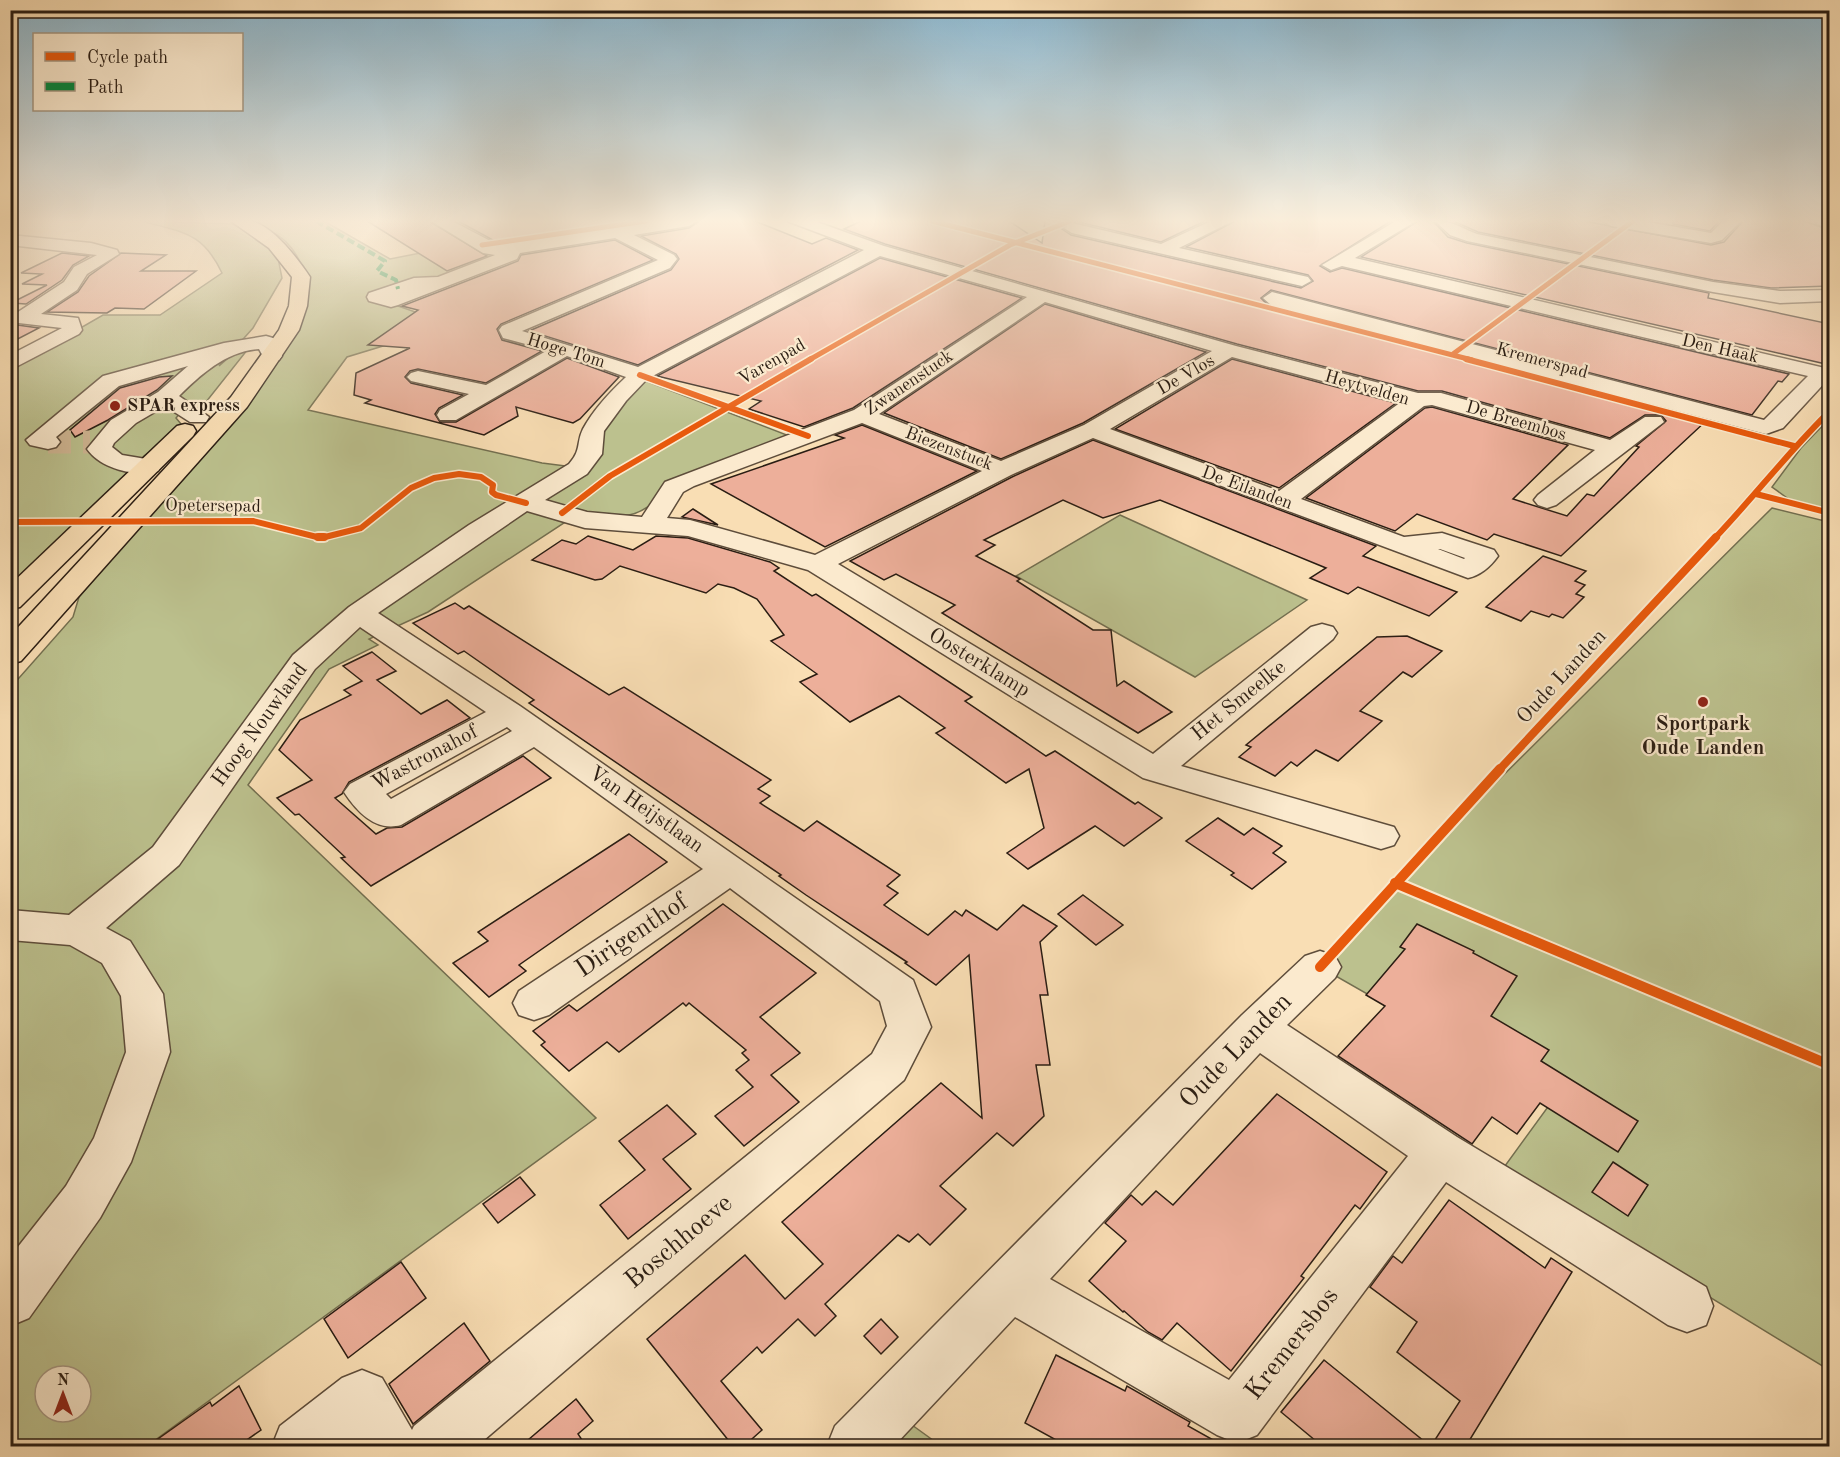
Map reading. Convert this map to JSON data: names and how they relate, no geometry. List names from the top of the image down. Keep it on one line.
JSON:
{"streets":{"street":["Den Haak","Hoge Tom","De Vlos","Zwanenstuck","Heytvelden","De Breembos","Biezenstuck","De Eilanden","Oosterklamp","Oude Landen","Het Smeelke","Hoog Nouwland","Van Heijstlaan","Dirigenthof","Boschhoeve","Kremersbos"],"cycle path":["Kremerspad","Varenpad","Opetersepad"]},"crossings":[["Hoge Tom","Hoog Nouwland"],["De Vlos","Zwanenstuck"],["De Vlos","Heytvelden"],["De Vlos","Biezenstuck"],["De Vlos","De Eilanden"],["De Vlos","Oosterklamp"],["Zwanenstuck","Biezenstuck"],["Zwanenstuck","Oosterklamp"],["Heytvelden","De Breembos"],["Heytvelden","De Eilanden"],["Oosterklamp","Het Smeelke"],["Oosterklamp","Hoog Nouwland"],["Oude Landen","Kremersbos"],["Hoog Nouwland","Van Heijstlaan"],["Van Heijstlaan","Dirigenthof"],["Van Heijstlaan","Boschhoeve"]],"places":["SPAR express","Sportpark Oude Landen"],"legend":["Cycle path","Path"],"north":"top"}
